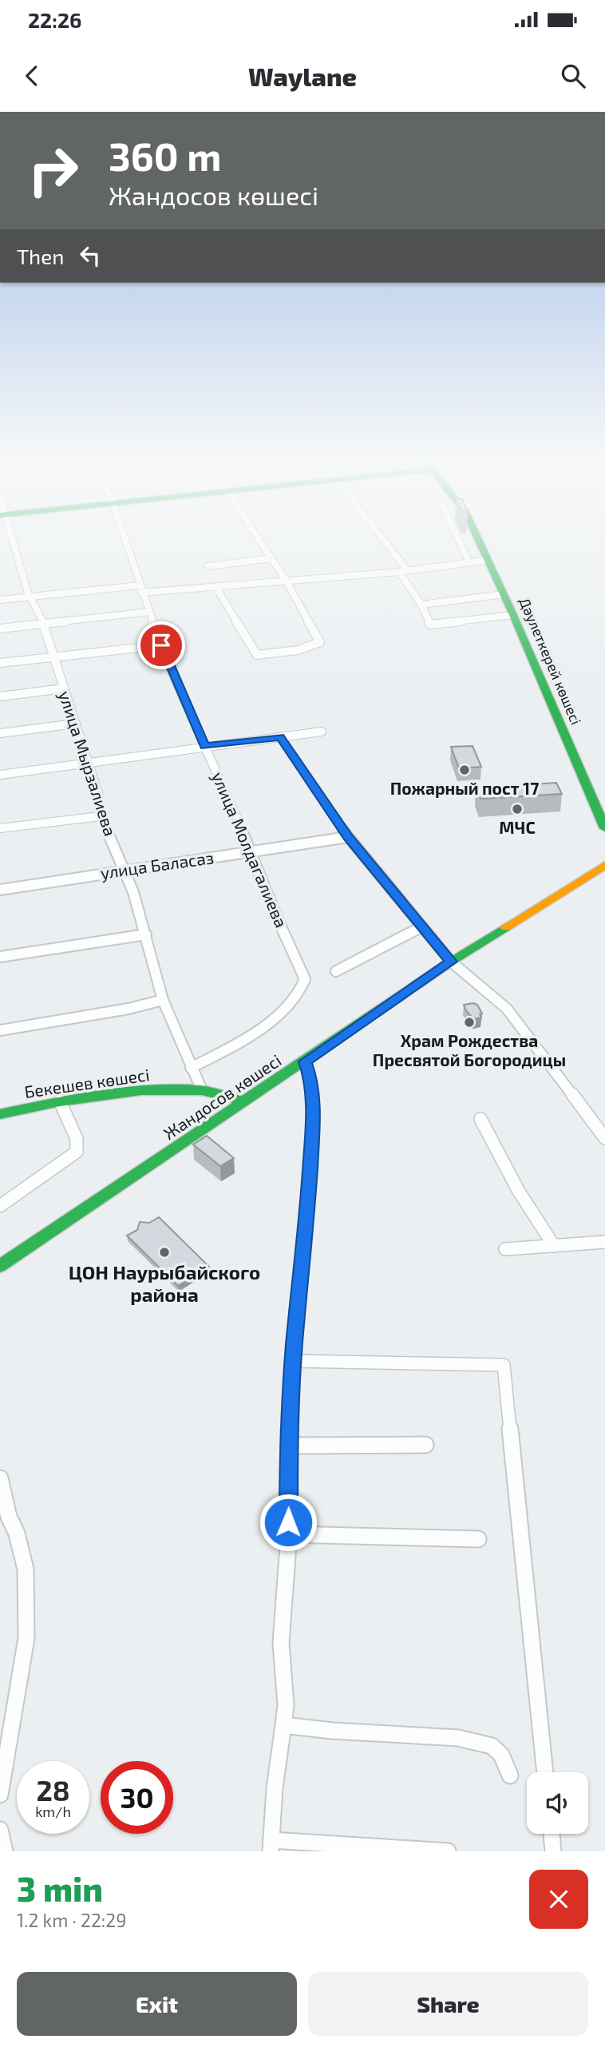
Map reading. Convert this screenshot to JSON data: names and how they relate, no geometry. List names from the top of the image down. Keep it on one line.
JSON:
{"streets":{"main road":["Дәулеткерей көшесі","Бекешев көшесі","Жандосов көшесі"],"street":["улица Мырзалиева","улица Молдагалиева","улица Баласаз"]},"crossings":[["улица Мырзалиева","улица Молдагалиева"],["улица Мырзалиева","улица Баласаз"],["улица Мырзалиева","Бекешев көшесі"],["улица Молдагалиева","улица Баласаз"],["Бекешев көшесі","Жандосов көшесі"]],"places":["Пожарный пост 17","МЧС","Храм Рождества Пресвятой Богородицы","ЦОН Наурыбайского района"],"page":{"status":"22:26","header":"Waylane","turn":["360 m","Жандосов көшесі"],"then":"Then","speed":"28 km/h","limit":"30","heading":["3 min","1.2 km · 22:29"],"buttons":["Exit","Share"]}}
